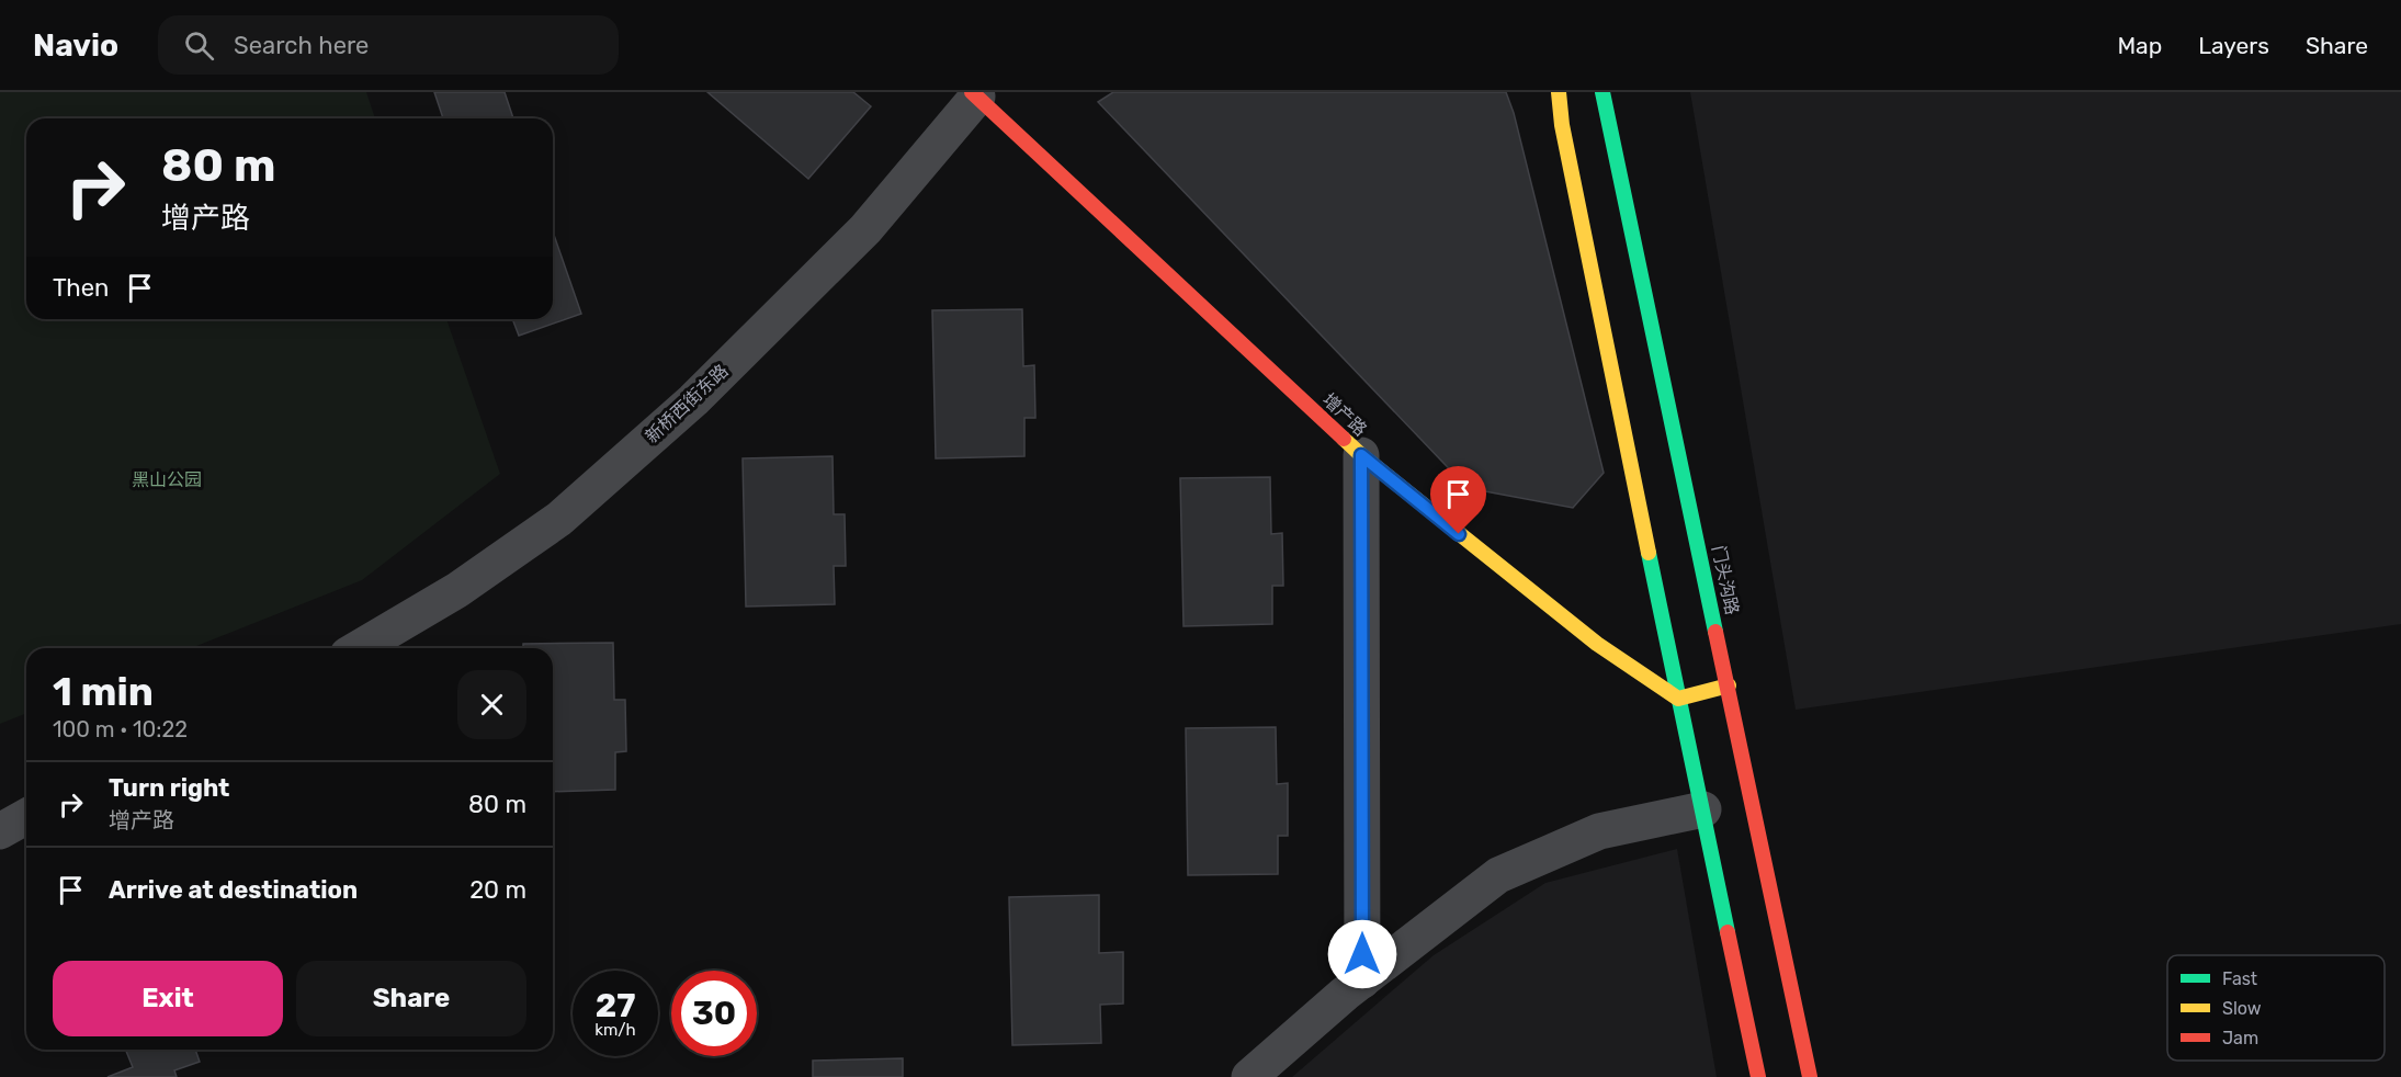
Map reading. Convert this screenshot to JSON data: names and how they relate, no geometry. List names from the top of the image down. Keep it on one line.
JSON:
{"streets":{"main road":["增产路","门头沟路"],"street":["新桥西街东路"]},"crossings":[["新桥西街东路","增产路"]],"parks":["黑山公园"],"legend":["Fast","Slow","Jam"],"page":{"header":"Navio","search":"Search here","nav":["Map","Layers","Share"],"turn":["80 m","增产路"],"then":"Then","heading":["1 min","100 m · 10:22"],"list":[{"name":"Turn right","note":"增产路","value":"80 m"},{"name":"Arrive at destination","value":"20 m"}],"buttons":["Exit","Share"],"speed":"27 km/h","limit":"30"}}
